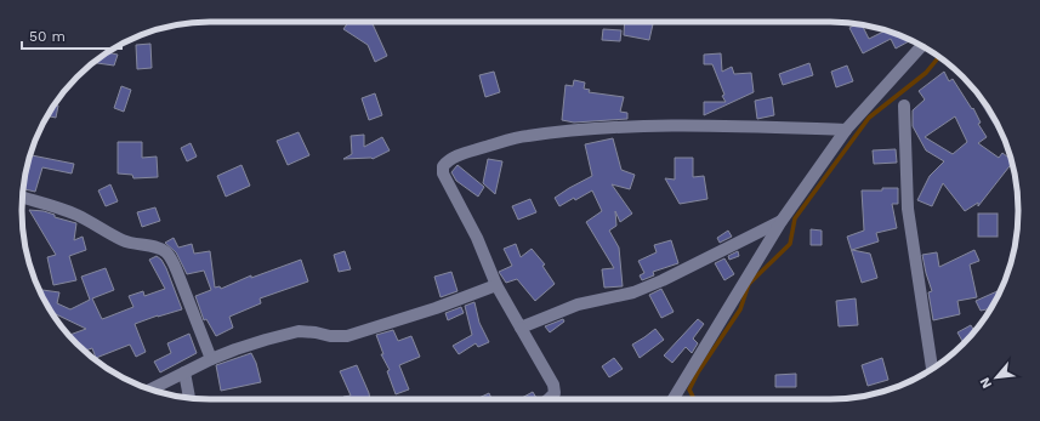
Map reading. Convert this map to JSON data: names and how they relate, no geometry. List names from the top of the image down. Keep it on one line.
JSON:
{"scale_bar":"50 m","north":"bottom left"}
